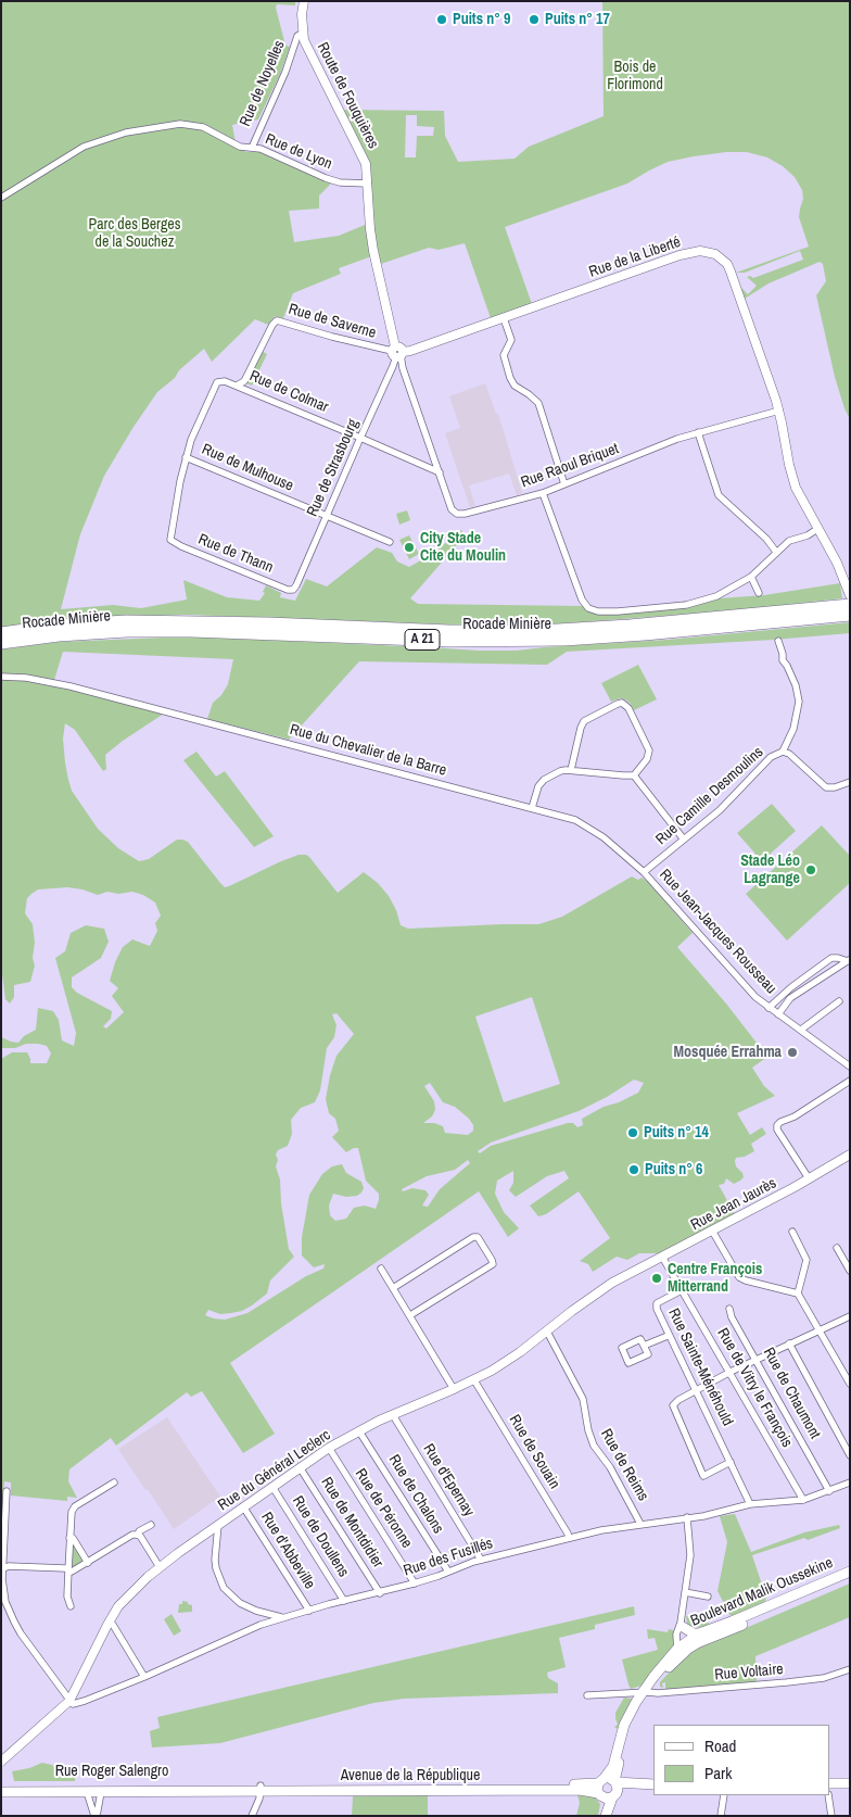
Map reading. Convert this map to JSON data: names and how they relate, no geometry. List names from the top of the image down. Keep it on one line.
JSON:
{"streets":{"highway":["Rocade Minière","A 21"],"main road":["Boulevard Malik Oussekine","Rue Roger Salengro","Avenue de la République"],"street":["Rue de Noyelles","Route de Fouquières","Rue de Lyon","Rue de la Liberté","Rue de Saverne","Rue de Colmar","Rue Raoul Briquet","Rue de Mulhouse","Rue de Strasbourg","Rue de Thann","Rue du Chevalier de la Barre","Rue Camille Desmoulins","Rue Jean-Jacques Rousseau","Rue Jean Jaurès","Rue Sainte-Ménéhould","Rue de Vitry le François","Rue de Chaumont","Rue de Souain","Rue de Reims","Rue du Général Leclerc","Rue d'Epernay","Rue de Chalons","Rue de Péronne","Rue de Montdidier","Rue de Doullens","Rue d'Abbeville","Rue des Fusillés","Rue Voltaire"]},"crossings":[["Rue de Noyelles","Route de Fouquières"],["Rue de Noyelles","Rue de Lyon"],["Route de Fouquières","Rue de Lyon"],["Route de Fouquières","Rue de la Liberté"],["Route de Fouquières","Rue de Saverne"],["Route de Fouquières","Rue Raoul Briquet"],["Route de Fouquières","Rue de Strasbourg"],["Rue de la Liberté","Rue de Saverne"],["Rue de la Liberté","Rue Raoul Briquet"],["Rue de la Liberté","Rue de Strasbourg"],["Rue de Saverne","Rue de Colmar"],["Rue de Saverne","Rue Raoul Briquet"],["Rue de Saverne","Rue de Strasbourg"],["Rue de Colmar","Rue Raoul Briquet"],["Rue de Colmar","Rue de Mulhouse"],["Rue de Colmar","Rue de Strasbourg"],["Rue de Colmar","Rue de Thann"],["Rue Raoul Briquet","Rue de Strasbourg"],["Rue de Mulhouse","Rue de Strasbourg"],["Rue de Mulhouse","Rue de Thann"],["Rue de Strasbourg","Rue de Thann"],["Rue du Chevalier de la Barre","Rue Camille Desmoulins"],["Rue du Chevalier de la Barre","Rue Jean-Jacques Rousseau"],["Rue Camille Desmoulins","Rue Jean-Jacques Rousseau"],["Rue Jean Jaurès","Rue Sainte-Ménéhould"],["Rue Jean Jaurès","Rue du Général Leclerc"],["Rue Sainte-Ménéhould","Rue de Vitry le François"],["Rue Sainte-Ménéhould","Rue des Fusillés"],["Rue de Vitry le François","Rue des Fusillés"],["Rue de Chaumont","Rue des Fusillés"],["Rue de Souain","Rue du Général Leclerc"],["Rue de Souain","Rue des Fusillés"],["Rue de Reims","Rue du Général Leclerc"],["Rue de Reims","Rue des Fusillés"],["Rue du Général Leclerc","Rue d'Epernay"],["Rue du Général Leclerc","Rue de Chalons"],["Rue du Général Leclerc","Rue de Péronne"],["Rue du Général Leclerc","Rue de Montdidier"],["Rue du Général Leclerc","Rue de Doullens"],["Rue du Général Leclerc","Rue d'Abbeville"],["Rue du Général Leclerc","Rue des Fusillés"],["Rue d'Epernay","Rue des Fusillés"],["Rue de Chalons","Rue des Fusillés"],["Rue de Péronne","Rue des Fusillés"],["Rue de Montdidier","Rue des Fusillés"],["Rue de Doullens","Rue des Fusillés"],["Rue d'Abbeville","Rue des Fusillés"],["Boulevard Malik Oussekine","Rue Voltaire"],["Boulevard Malik Oussekine","Avenue de la République"],["Rue Roger Salengro","Avenue de la République"]],"parks":["Bois de Florimond","Parc des Berges de la Souchez"],"places":["Puits n° 9","Puits n° 17","City Stade Cite du Moulin","Stade Léo Lagrange","Mosquée Errahma","Puits n° 14","Puits n° 6","Centre François Mitterrand"],"legend":["Road","Park"]}
